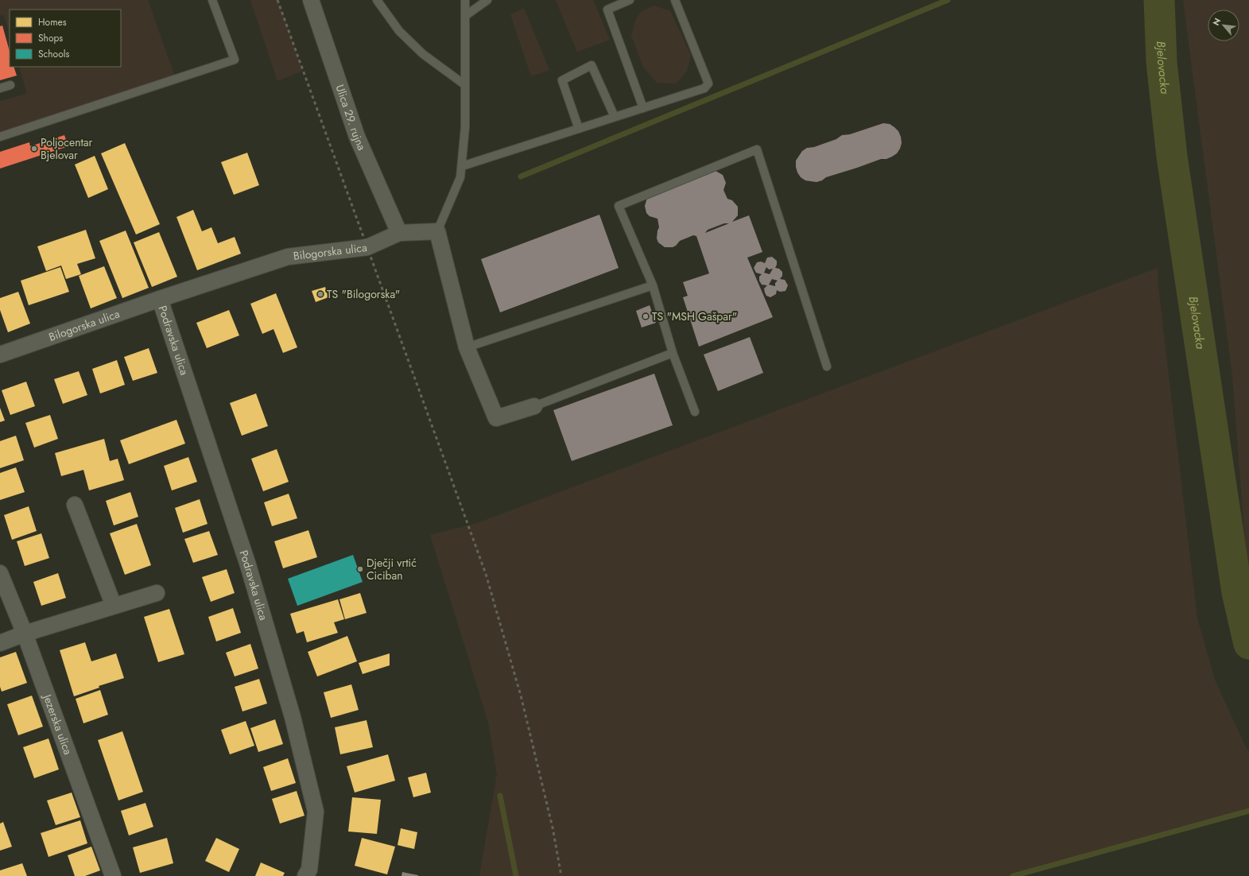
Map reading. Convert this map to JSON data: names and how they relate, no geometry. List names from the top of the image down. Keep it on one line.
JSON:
{"streets":{"street":["Ulica 29. rujna","Bilogorska ulica","Podravska ulica","Jezerska ulica"]},"crossings":[["Ulica 29. rujna","Bilogorska ulica"],["Bilogorska ulica","Podravska ulica"]],"water":["Bjelovacka"],"places":["Poljocentar Bjelovar","TS \"Bilogorska\"","TS \"MSH Gašpar\"","Dječji vrtić Ciciban"],"legend":["Homes","Shops","Schools"],"north":"top left"}
